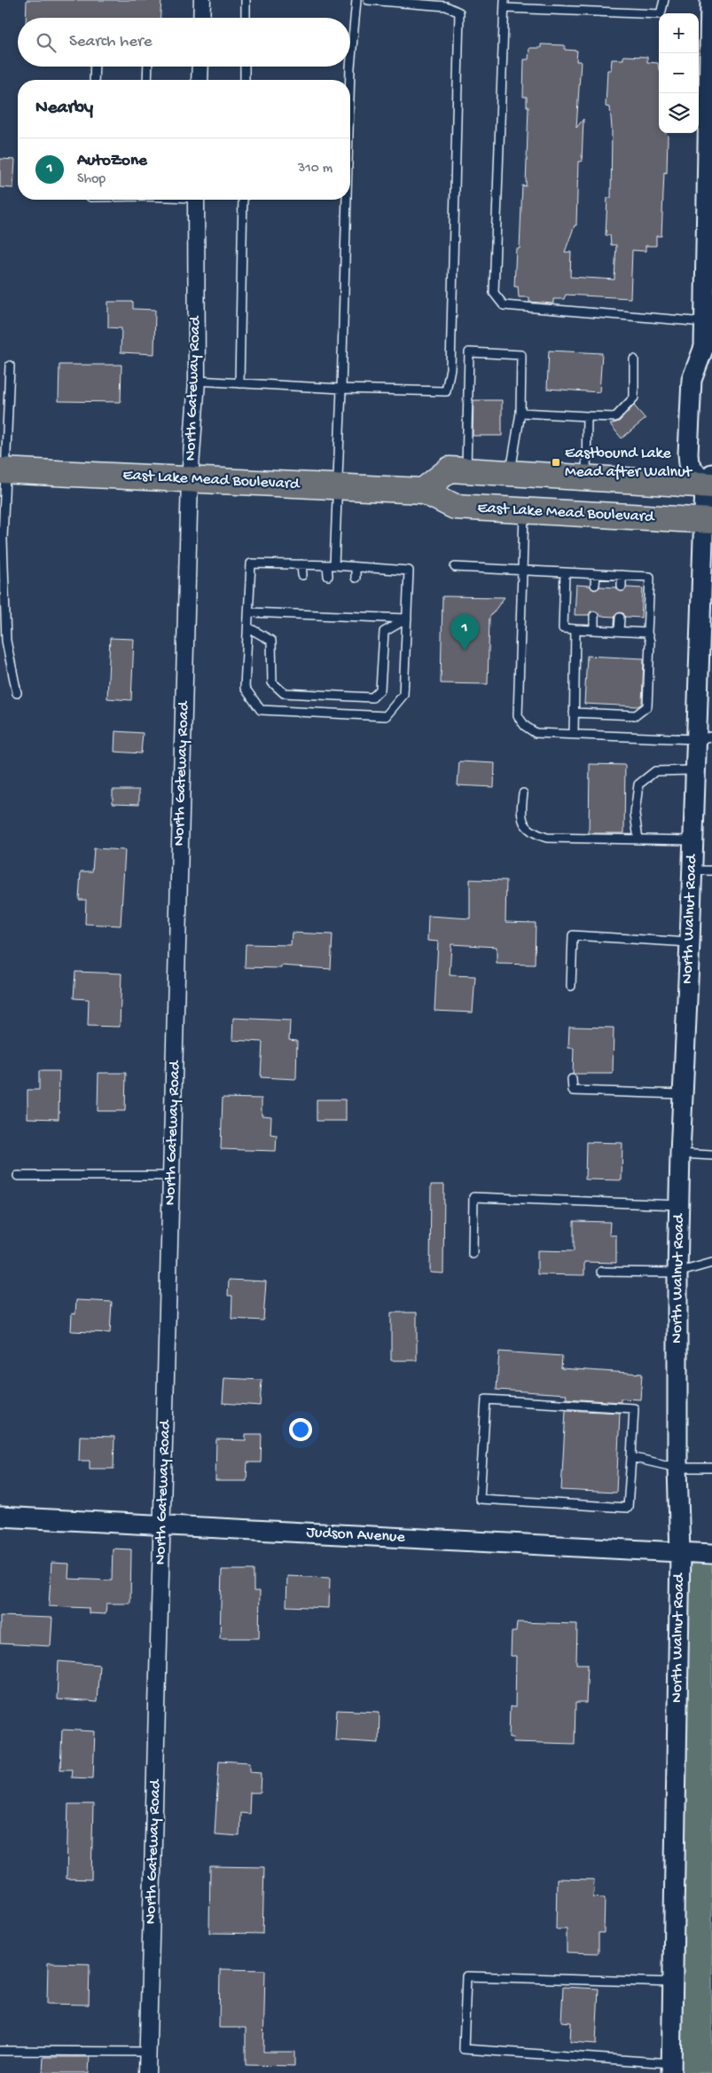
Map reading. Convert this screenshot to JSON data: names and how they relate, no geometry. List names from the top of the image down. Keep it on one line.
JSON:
{"streets":{"main road":["East Lake Mead Boulevard"],"street":["North Gateway Road","North Walnut Road","Judson Avenue"]},"crossings":[["North Gateway Road","East Lake Mead Boulevard"],["North Gateway Road","Judson Avenue"],["East Lake Mead Boulevard","North Walnut Road"],["North Walnut Road","Judson Avenue"]],"places":{"transit":["Eastbound Lake Mead after Walnut"]},"page":{"map_buttons":["+","−"],"search":"Search here","heading":"Nearby","list":[{"mark":"1","name":"AutoZone","note":"Shop","value":"310 m"}],"pins":"1"}}
